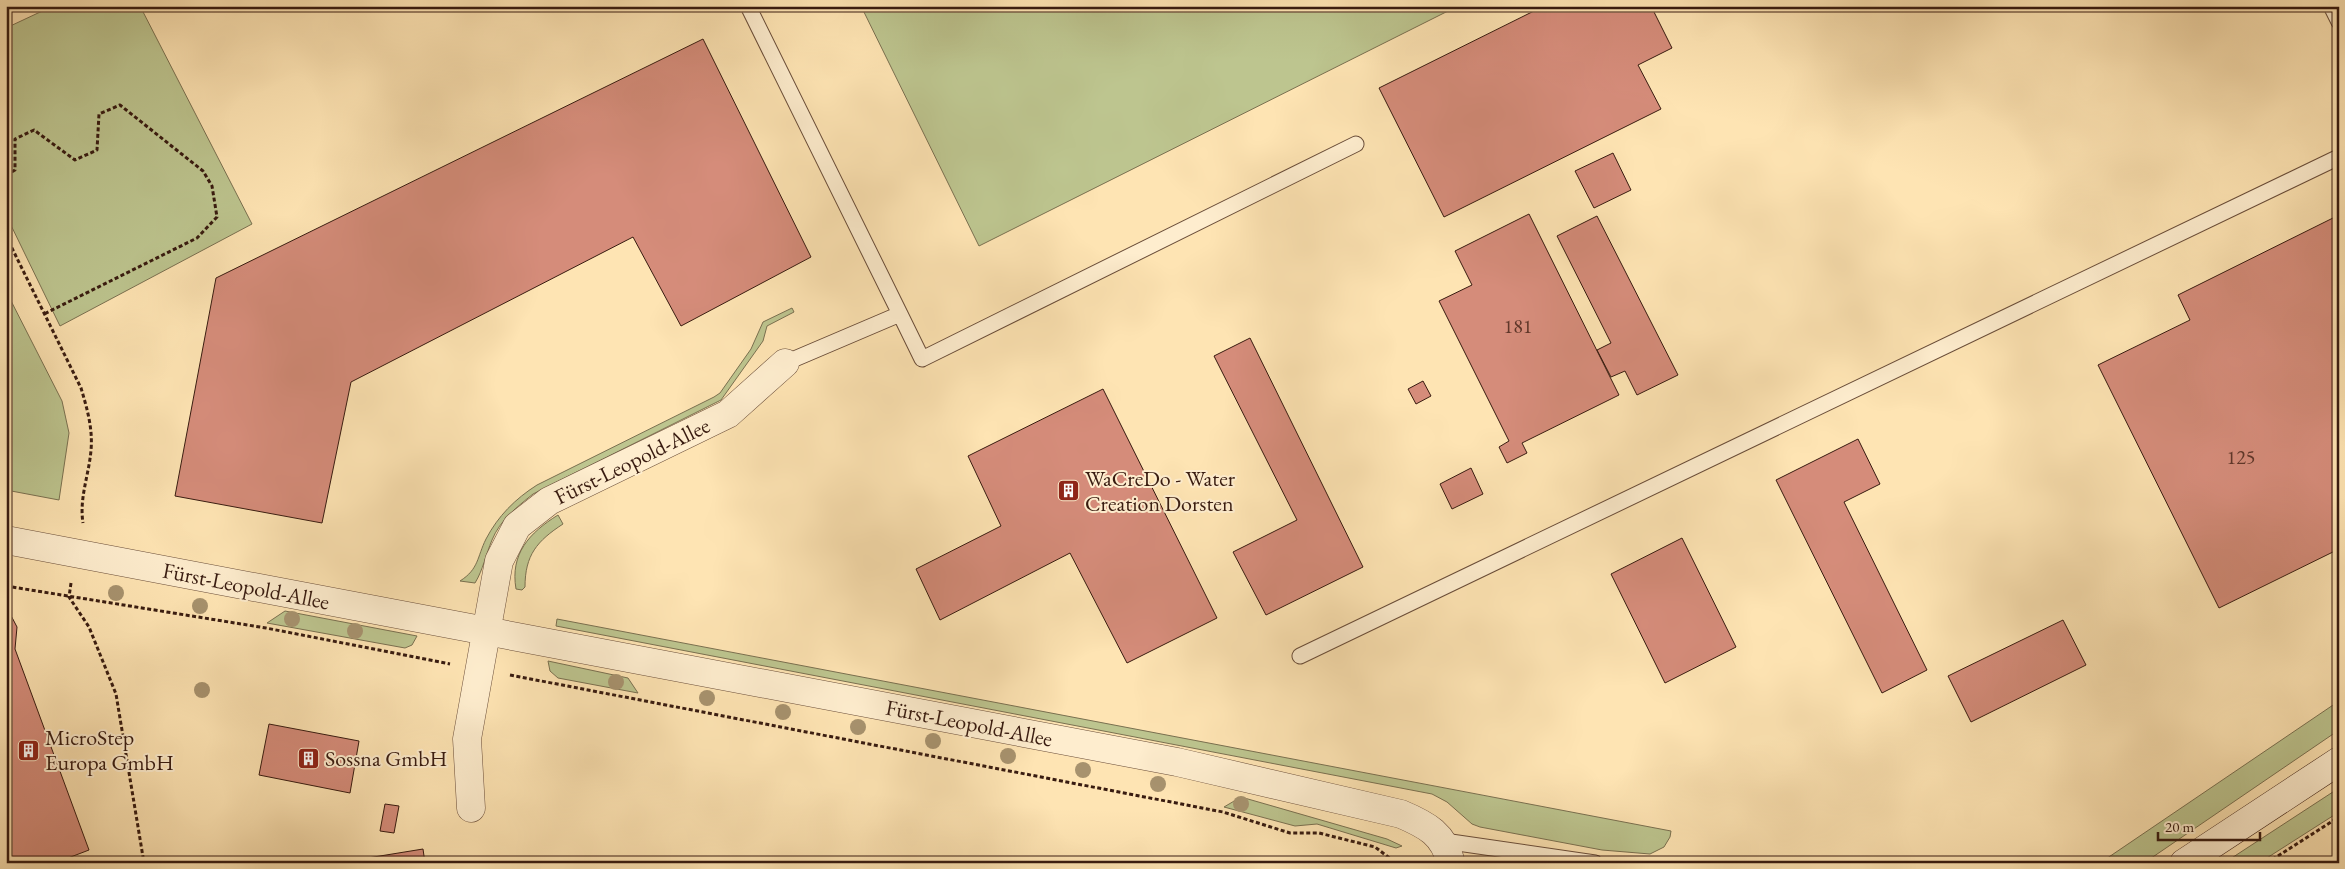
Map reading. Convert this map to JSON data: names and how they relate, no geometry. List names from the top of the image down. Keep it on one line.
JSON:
{"streets":{"street":["Fürst-Leopold-Allee"]},"places":{"building":["WaCreDo - Water Creation Dorsten","MicroStep Europa GmbH","Sossna GmbH"]},"house_numbers":["181","125"],"scale_bar":"20 m"}
